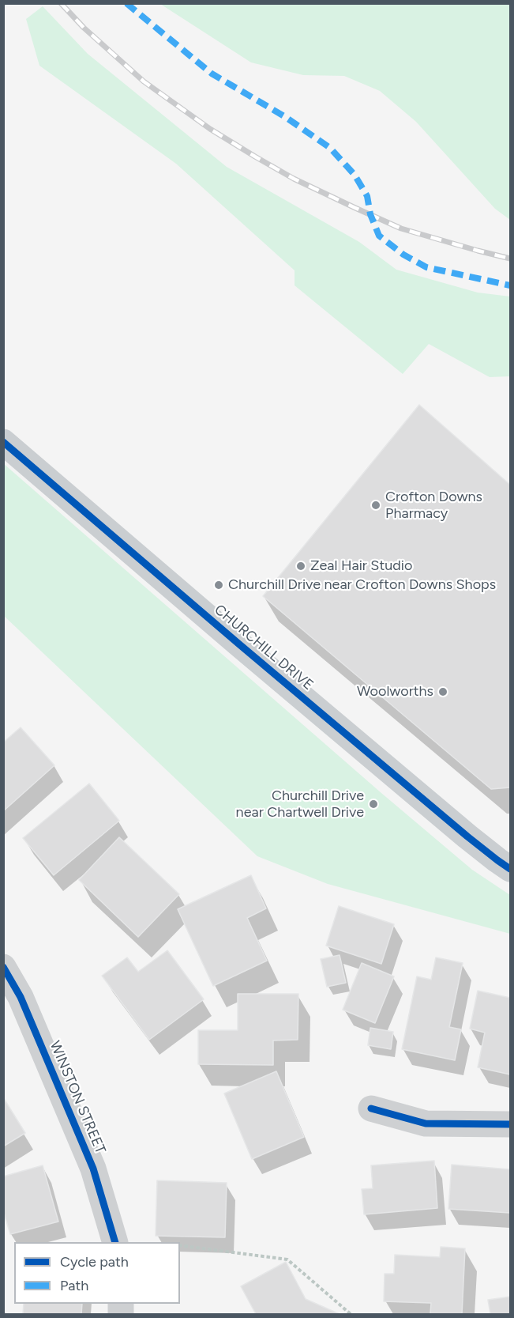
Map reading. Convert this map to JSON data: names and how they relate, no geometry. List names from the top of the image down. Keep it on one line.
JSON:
{"streets":{"main road":["CHURCHILL DRIVE"],"street":["WINSTON STREET"]},"places":["Crofton Downs Pharmacy","Zeal Hair Studio","Churchill Drive near Crofton Downs Shops","Woolworths","Churchill Drive near Chartwell Drive"],"legend":["Cycle path","Path"]}
